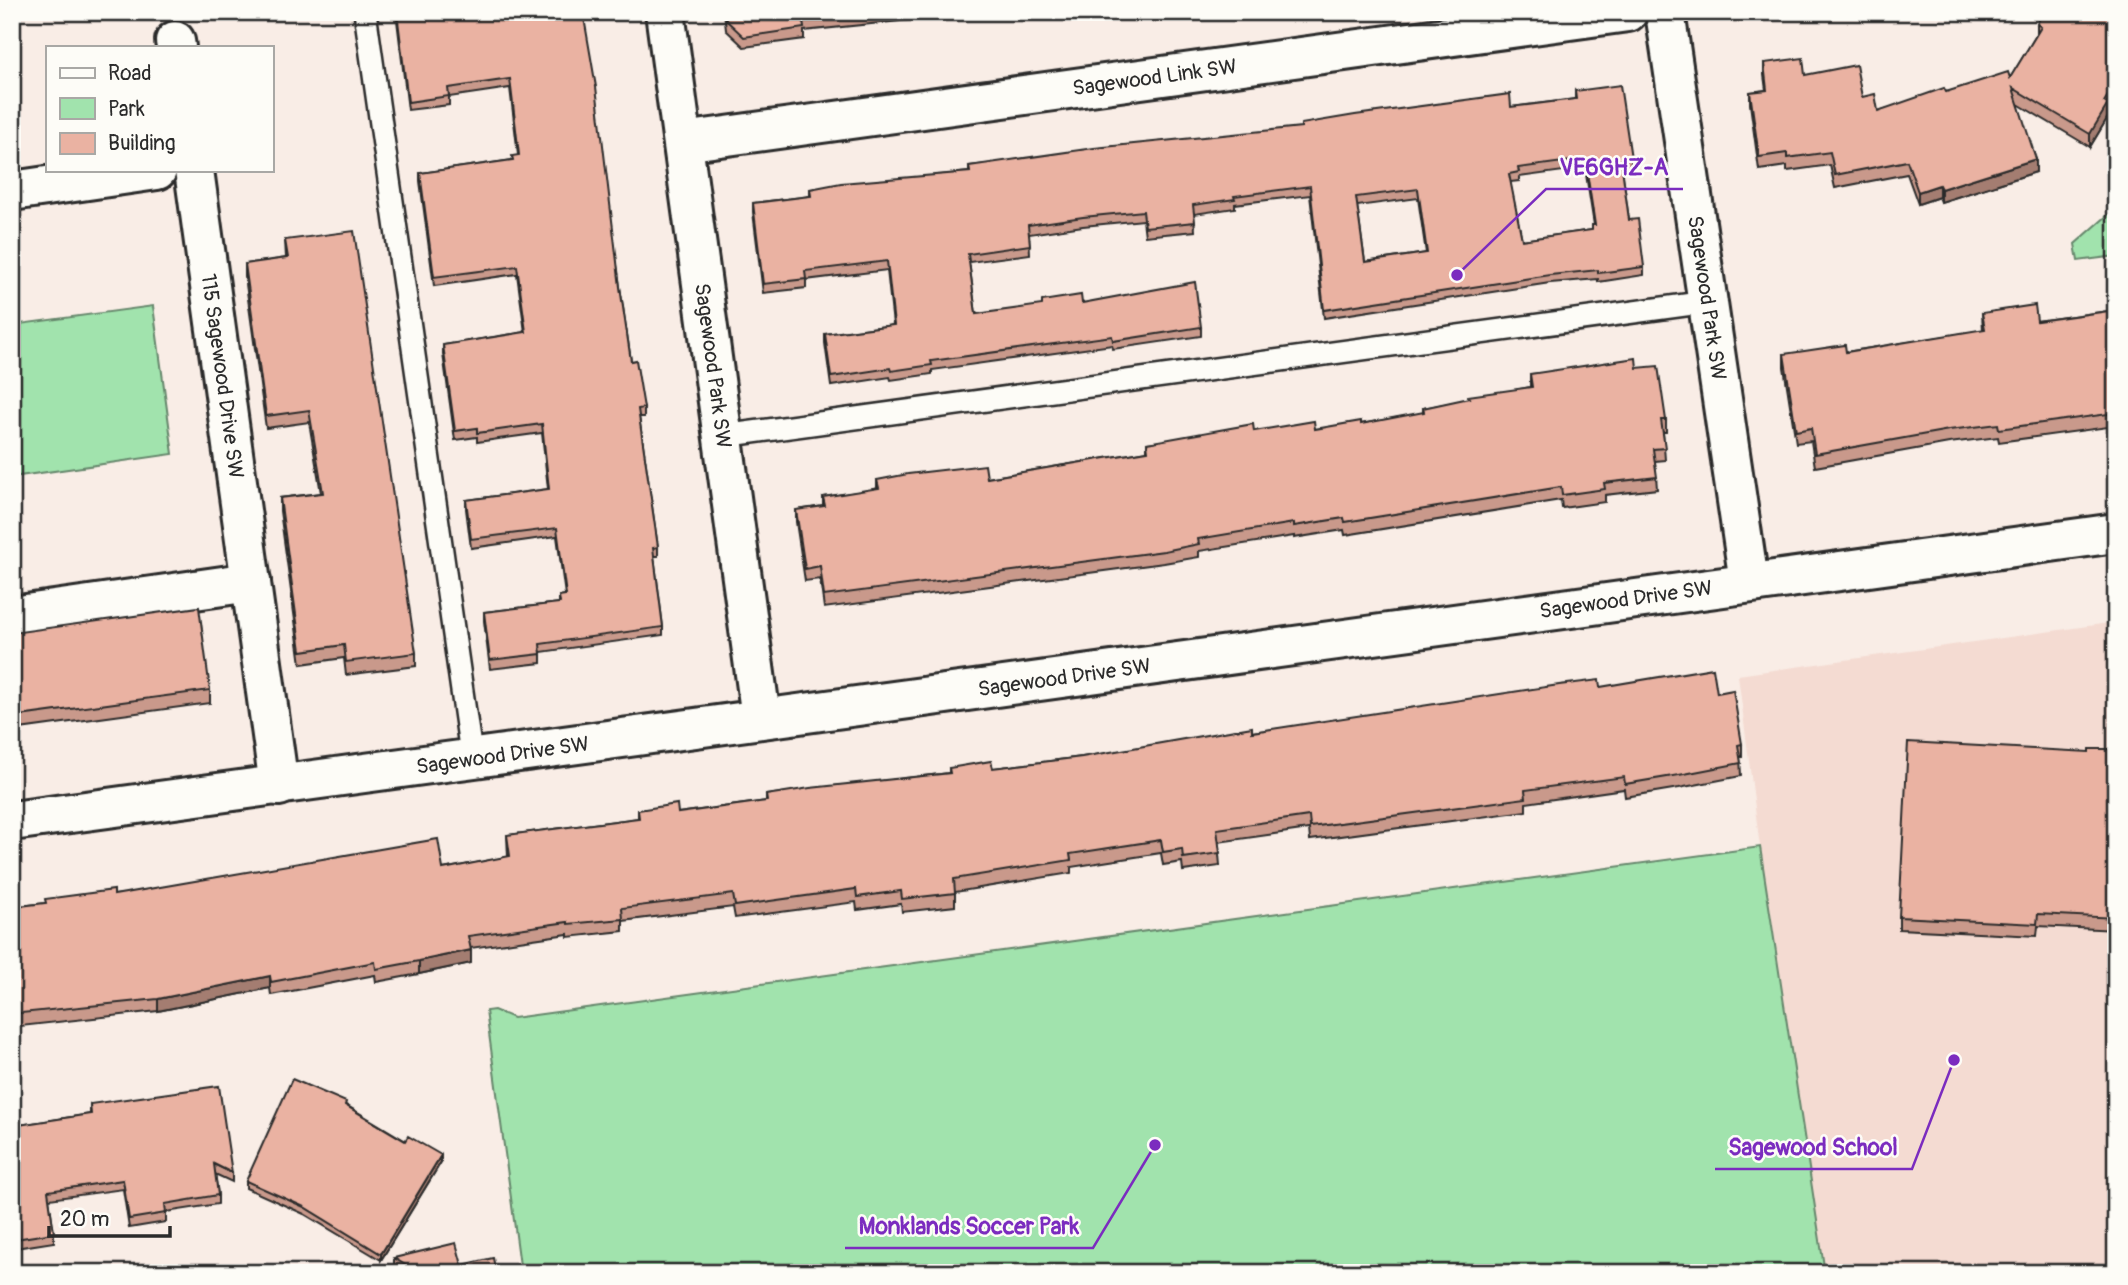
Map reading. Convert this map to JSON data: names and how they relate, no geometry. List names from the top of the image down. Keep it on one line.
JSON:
{"streets":{"street":["Sagewood Link SW","Sagewood Park SW","115 Sagewood Drive SW","Sagewood Drive SW"]},"crossings":[["Sagewood Link SW","Sagewood Park SW"],["Sagewood Park SW","Sagewood Drive SW"],["115 Sagewood Drive SW","Sagewood Drive SW"]],"places":["VE6GHZ-A","Sagewood School","Monklands Soccer Park"],"legend":["Road","Park","Building"],"scale_bar":"20 m"}
